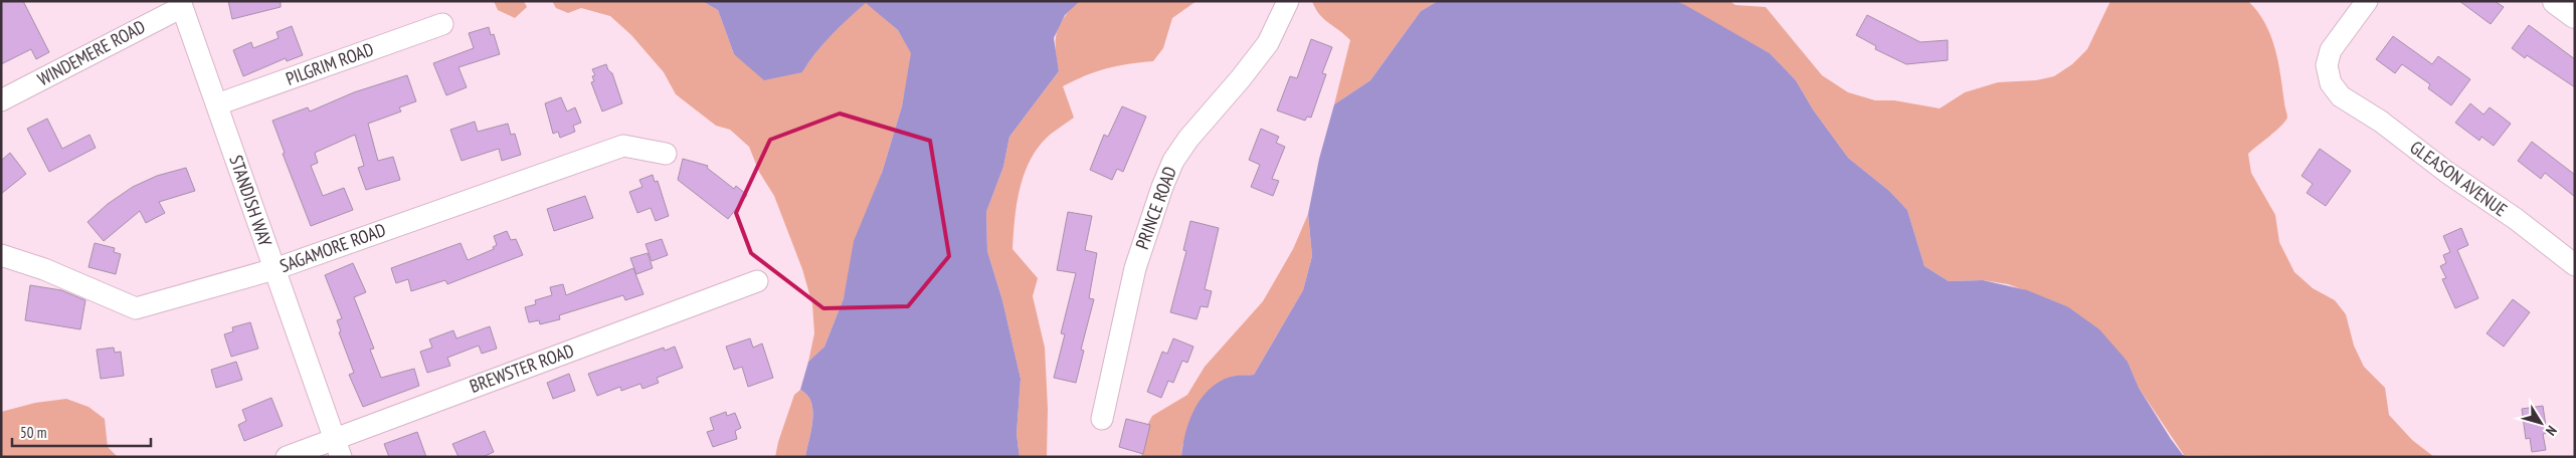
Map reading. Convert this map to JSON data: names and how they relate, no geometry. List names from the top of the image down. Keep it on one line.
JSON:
{"streets":{"street":["WINDEMERE ROAD","PILGRIM ROAD","GLEASON AVENUE","STANDISH WAY","PRINCE ROAD","SAGAMORE ROAD","BREWSTER ROAD"]},"crossings":[["WINDEMERE ROAD","STANDISH WAY"],["PILGRIM ROAD","STANDISH WAY"],["STANDISH WAY","SAGAMORE ROAD"],["STANDISH WAY","BREWSTER ROAD"]],"scale_bar":"50 m","north":"bottom right"}
